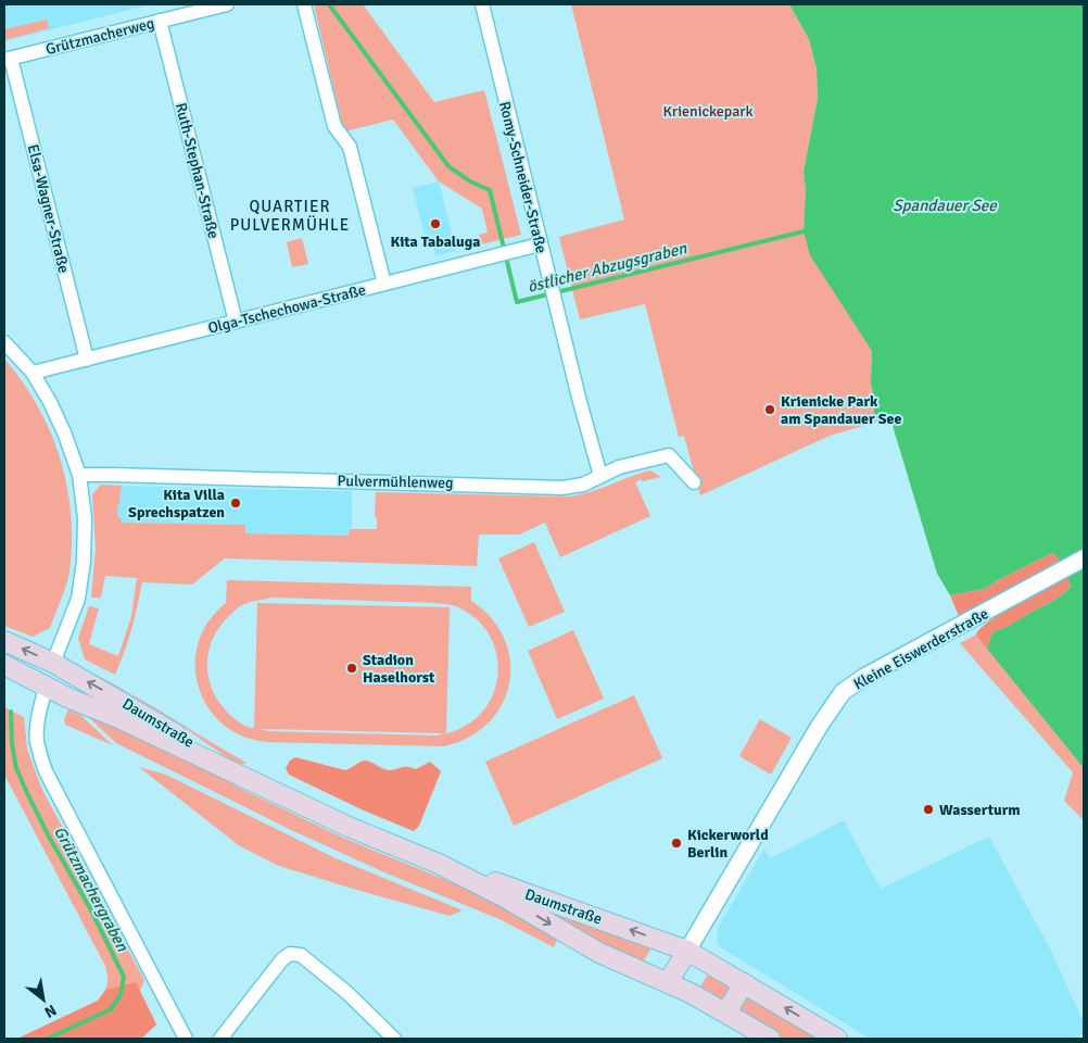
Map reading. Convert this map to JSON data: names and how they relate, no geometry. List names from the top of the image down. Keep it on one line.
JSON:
{"streets":{"main road":["Daumstraße"],"street":["Grützmacherweg","Ruth-Stephan-Straße","Romy-Schneider-Straße","Elsa-Wagner-Straße","Olga-Tschechowa-Straße","Pulvermühlenweg","Kleine Eiswerderstraße"]},"crossings":[["Grützmacherweg","Ruth-Stephan-Straße"],["Grützmacherweg","Elsa-Wagner-Straße"],["Ruth-Stephan-Straße","Olga-Tschechowa-Straße"],["Romy-Schneider-Straße","Olga-Tschechowa-Straße"],["Romy-Schneider-Straße","Pulvermühlenweg"],["Elsa-Wagner-Straße","Olga-Tschechowa-Straße"],["Kleine Eiswerderstraße","Daumstraße"]],"districts":["QUARTIER PULVERMÜHLE"],"water":["Spandauer See","östlicher Abzugsgraben","Grützmachergraben"],"parks":["Krienickepark"],"places":["Kita Tabaluga","Krienicke Park am Spandauer See","Kita Villa Sprechspatzen","Stadion Haselhorst","Wasserturm","Kickerworld Berlin"],"north":"bottom right"}
